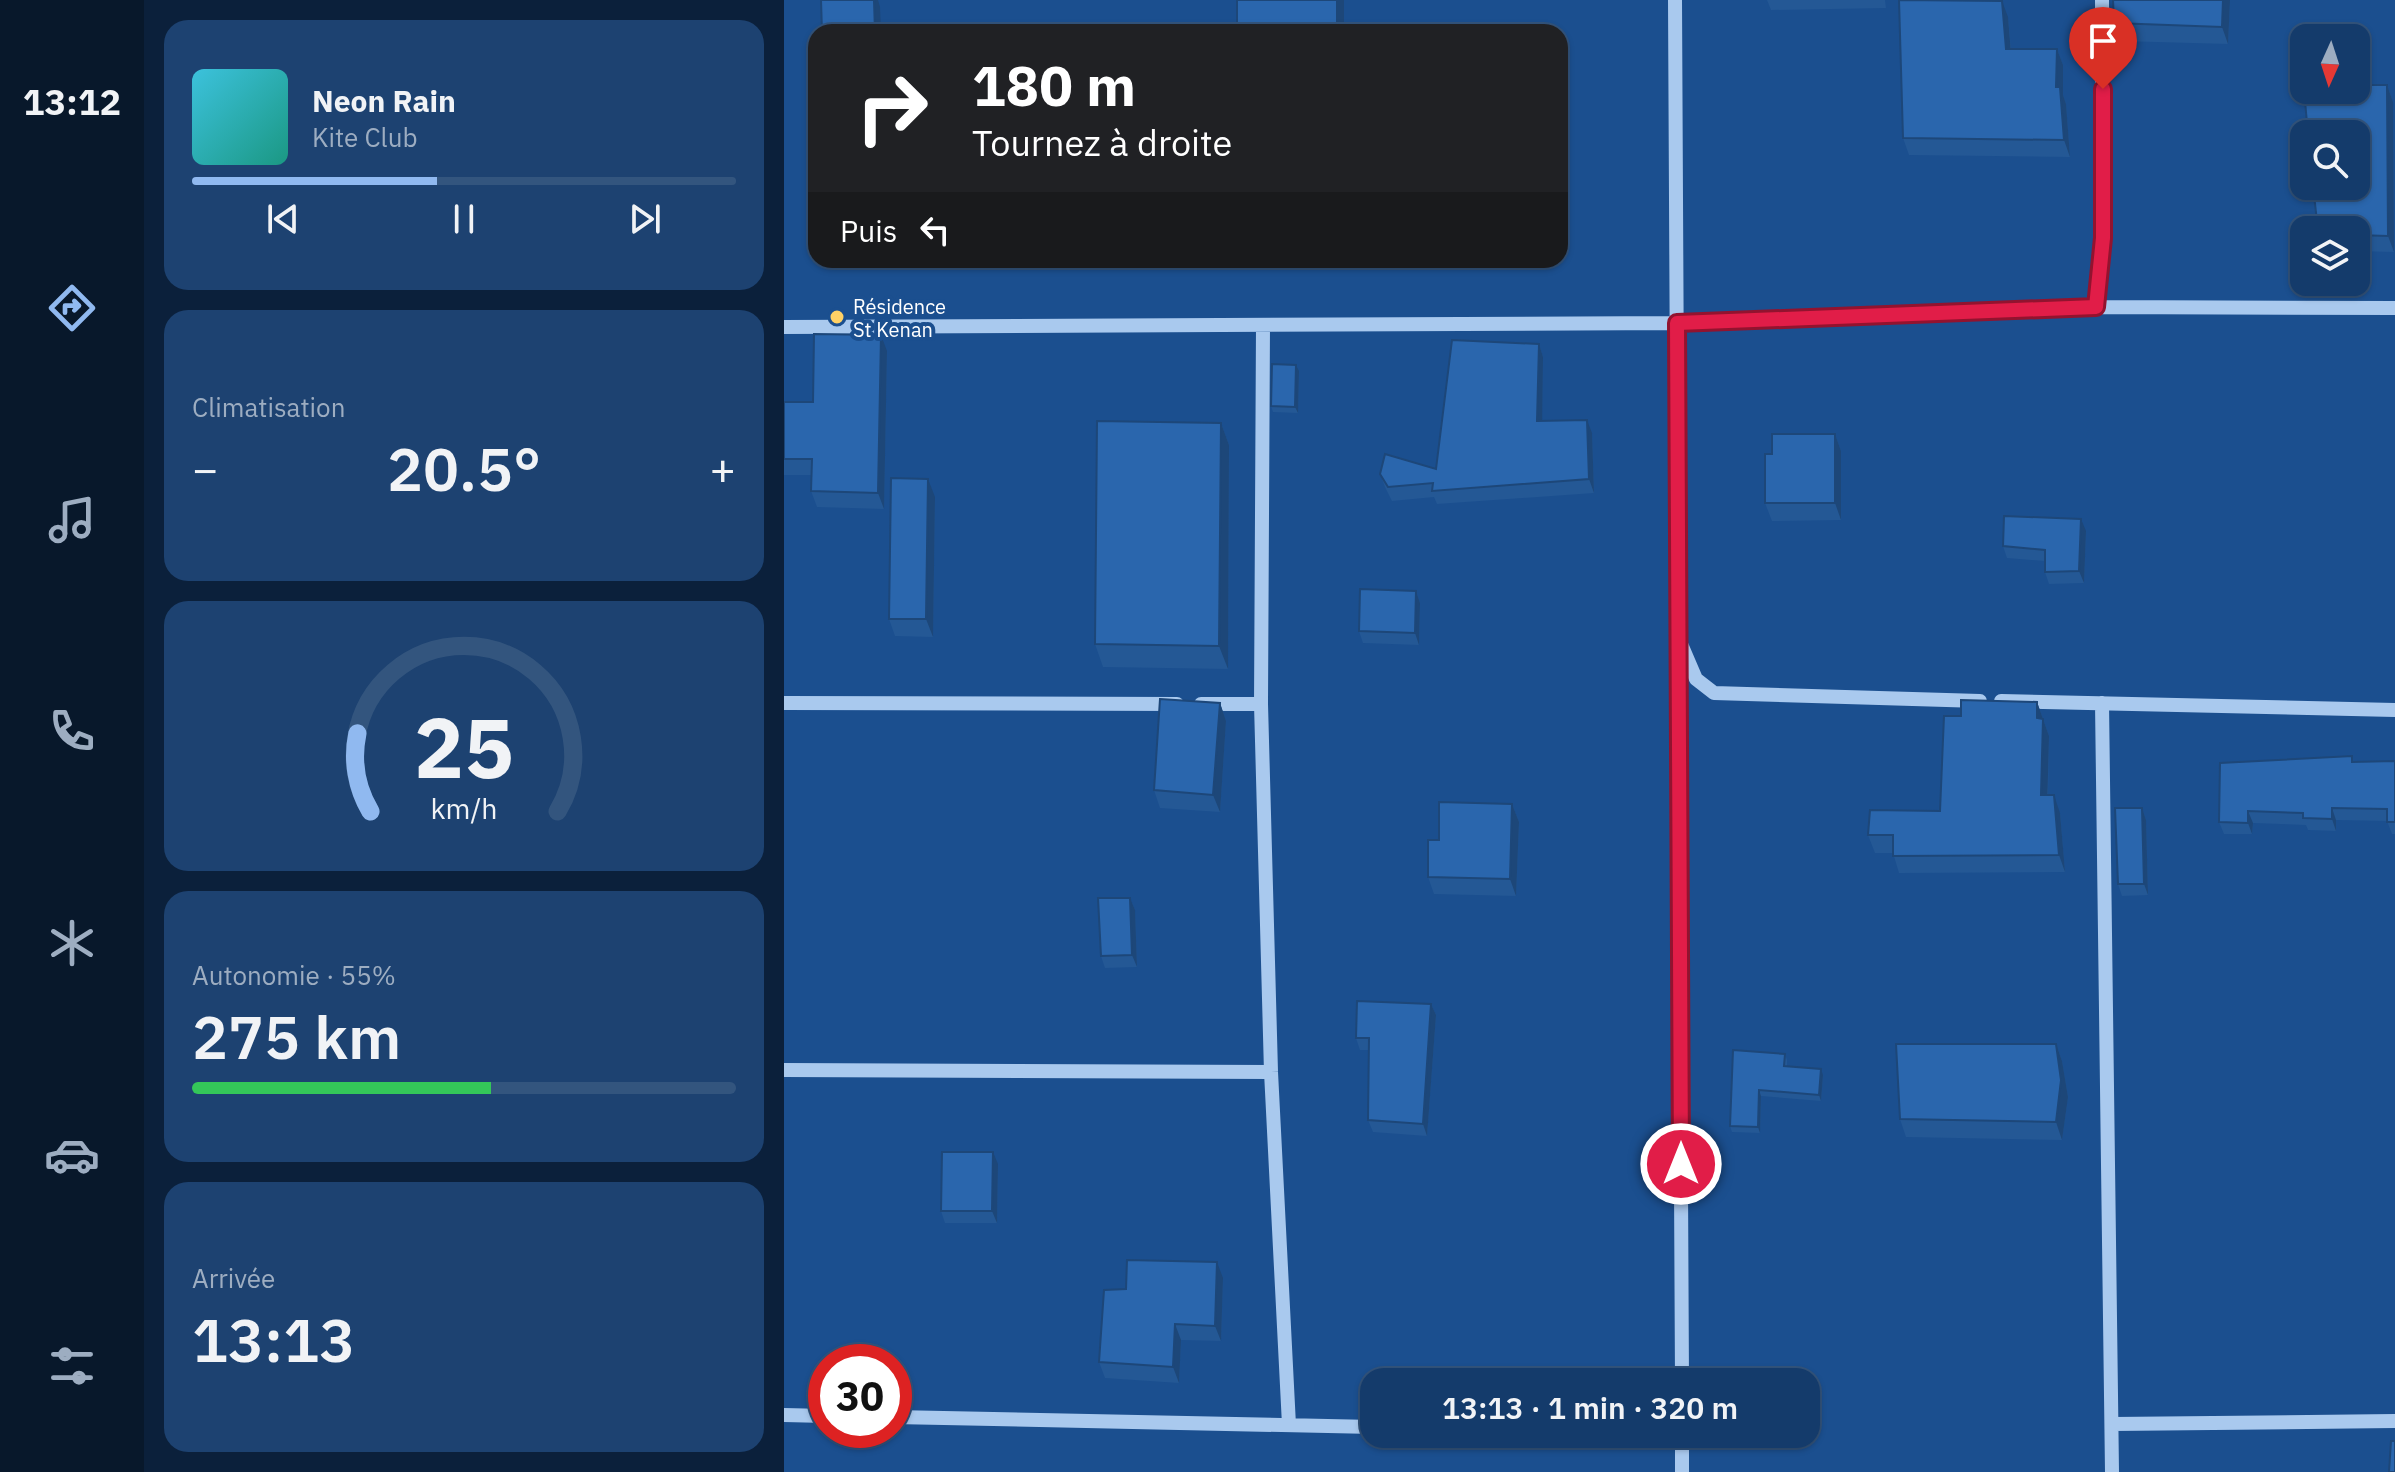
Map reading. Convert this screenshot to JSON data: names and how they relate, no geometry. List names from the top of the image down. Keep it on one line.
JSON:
{"places":["Résidence St Kenan"],"north":"bottom","page":{"tabs":"13:12","turn":["180 m","Tournez à droite"],"song":["Neon Rain","Kite Club"],"then":"Puis","tile":["Climatisation",["Autonomie · 55%","275 km"],["Arrivée","13:13"]],"heat":["−","20.5°","+"],"limit":"30","trip":"13:13 · 1 min · 320 m","gauge":["25","km/h"]}}
